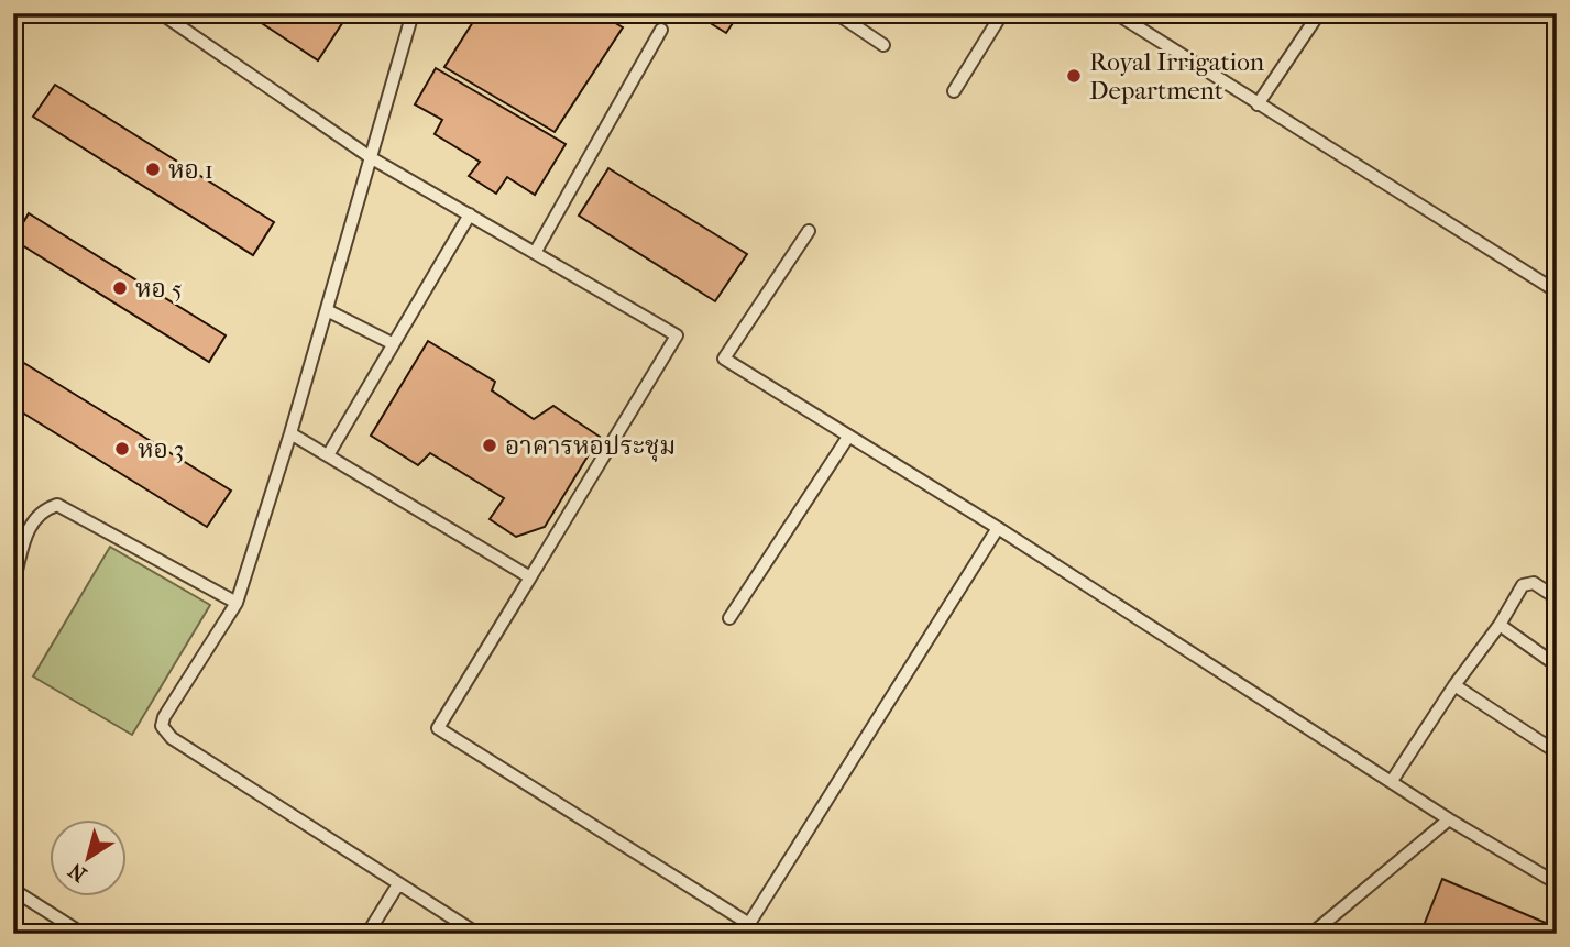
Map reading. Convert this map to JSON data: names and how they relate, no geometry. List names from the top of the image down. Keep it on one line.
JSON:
{"places":["Royal Irrigation Department","หอ 1","หอ 5","อาคารหอประชุม","หอ 3"],"north":"bottom left"}
